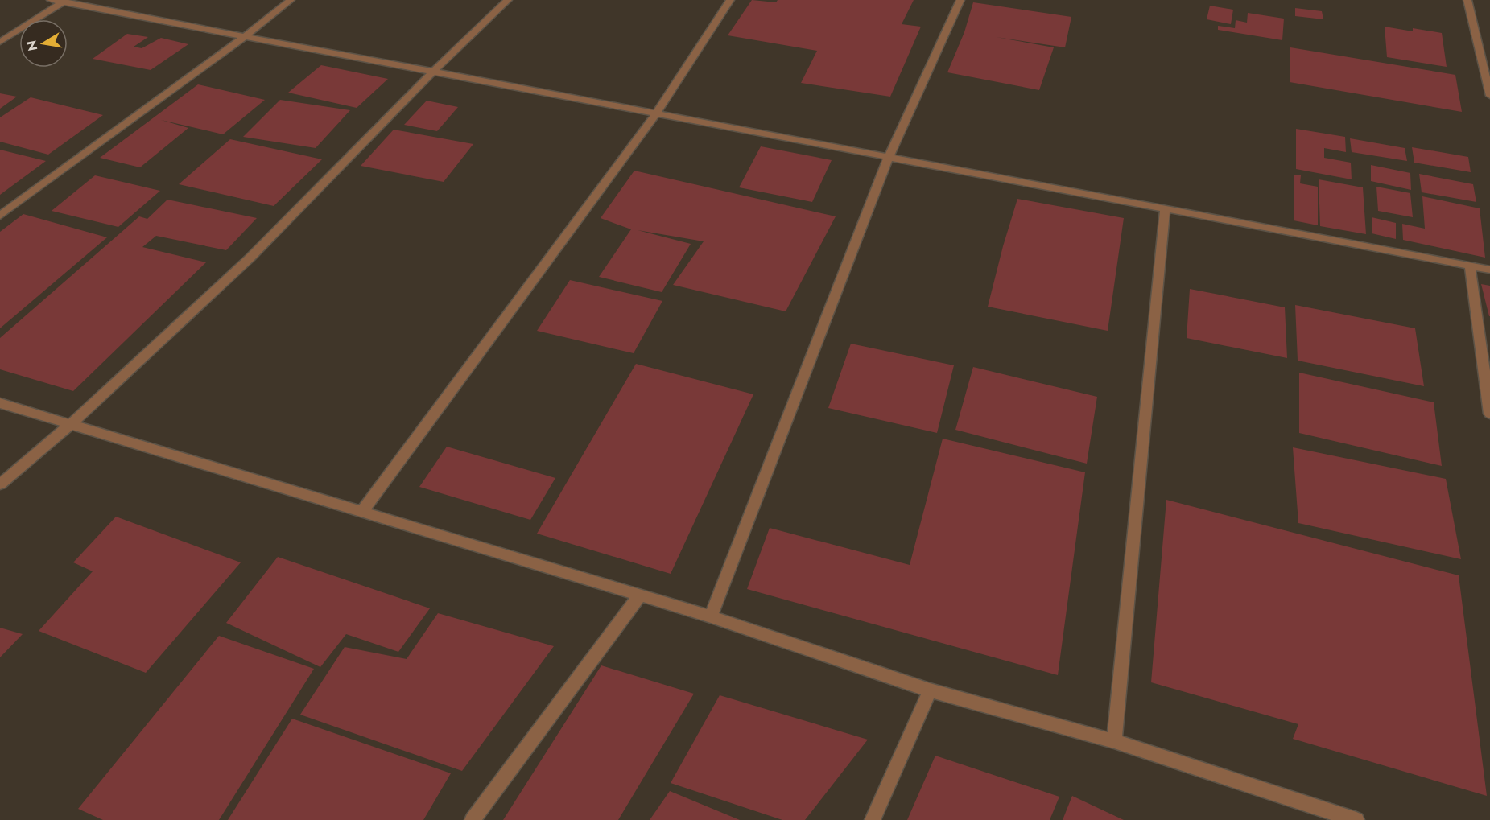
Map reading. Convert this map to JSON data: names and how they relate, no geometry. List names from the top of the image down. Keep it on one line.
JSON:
{"north":"left"}
